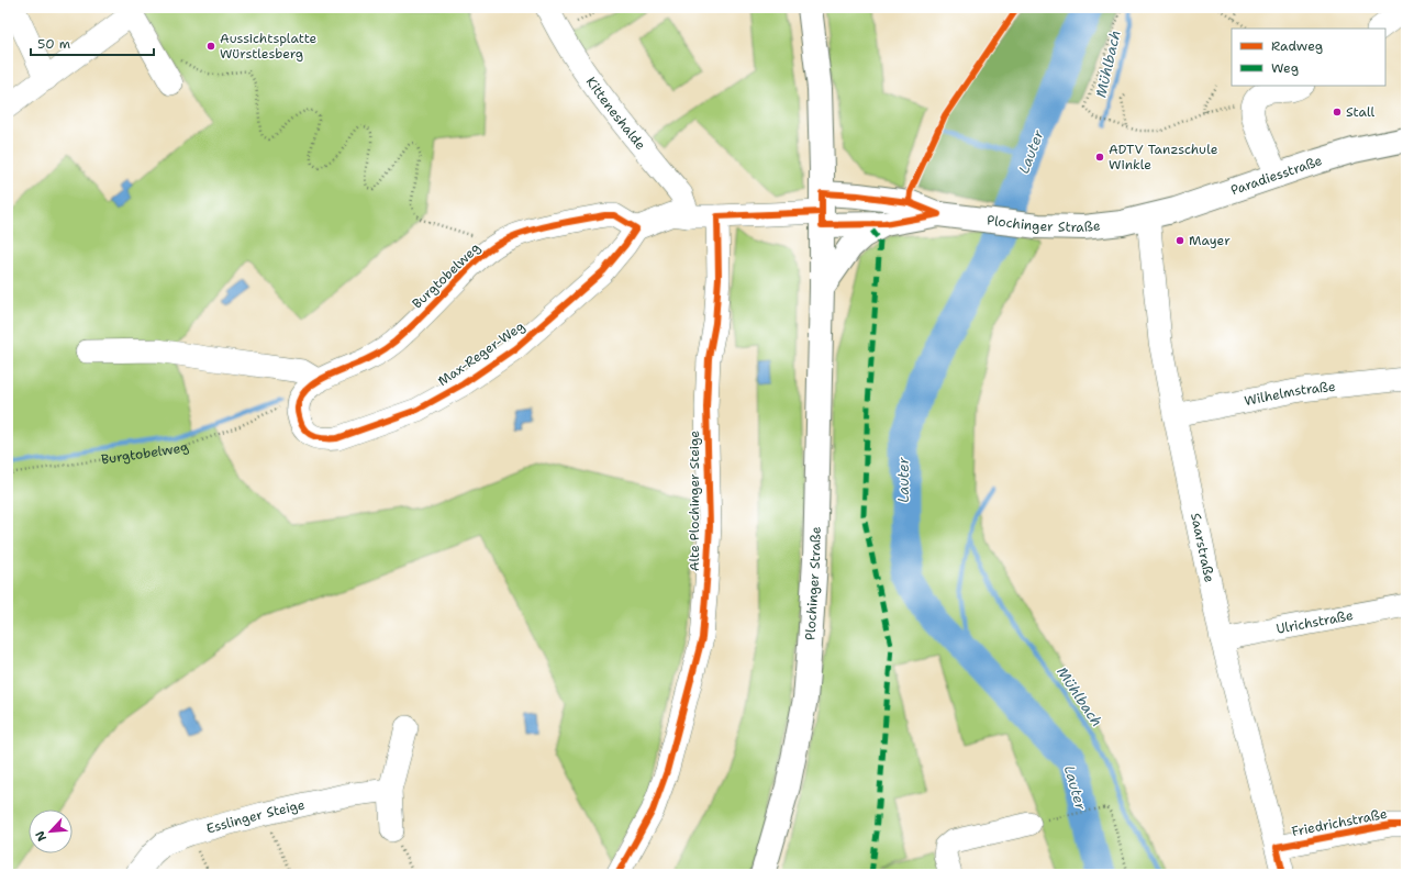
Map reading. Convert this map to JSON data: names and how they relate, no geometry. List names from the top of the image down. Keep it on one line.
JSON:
{"streets":{"main road":["Paradiesstraße","Plochinger Straße"],"street":["Kitteneshalde","Burgtobelweg","Max-Reger-Weg","Wilhelmstraße","Alte Plochinger Steige","Saarstraße","Ulrichstraße","Esslinger Steige","Friedrichstraße"]},"crossings":[["Paradiesstraße","Plochinger Straße"],["Paradiesstraße","Saarstraße"],["Plochinger Straße","Saarstraße"],["Burgtobelweg","Max-Reger-Weg"],["Wilhelmstraße","Saarstraße"],["Saarstraße","Ulrichstraße"],["Saarstraße","Friedrichstraße"]],"water":["Mühlbach","Lauter"],"places":["Aussichtsplatte Würstlesberg","Stall","ADTV Tanzschule Winkle","Mayer"],"legend":["Radweg","Weg"],"scale_bar":"50 m","north":"bottom left"}
